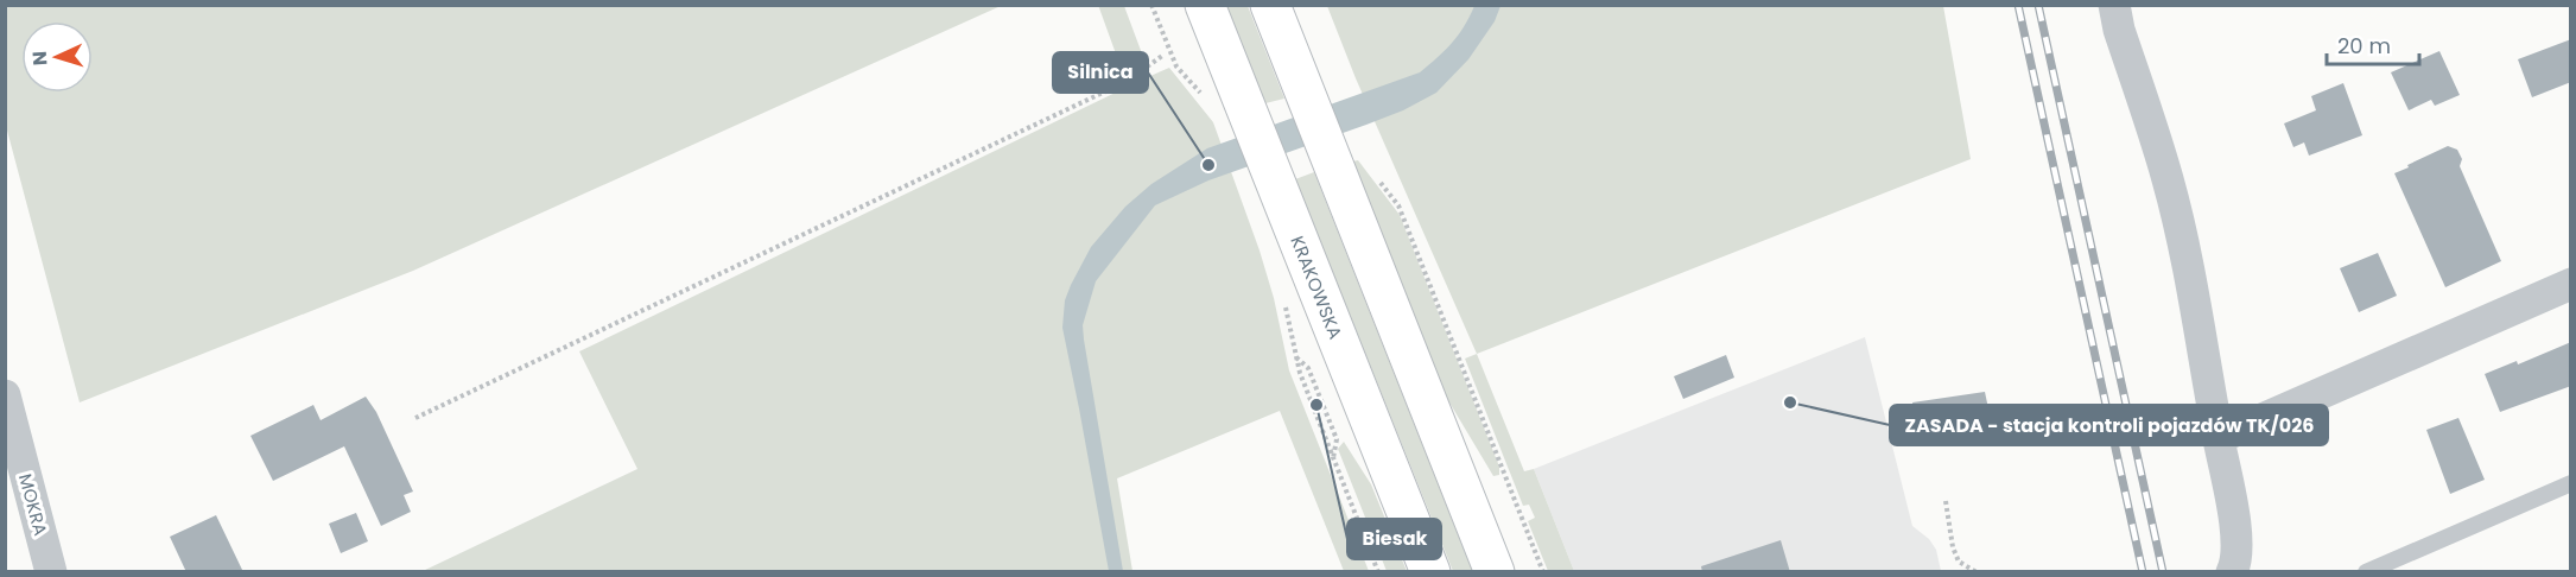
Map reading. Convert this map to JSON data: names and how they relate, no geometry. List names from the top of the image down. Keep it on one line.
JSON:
{"streets":{"main road":["KRAKOWSKA"],"street":["MOKRA"]},"places":["Silnica","ZASADA - stacja kontroli pojazdów TK/026","Biesak"],"scale_bar":"20 m","north":"left"}
